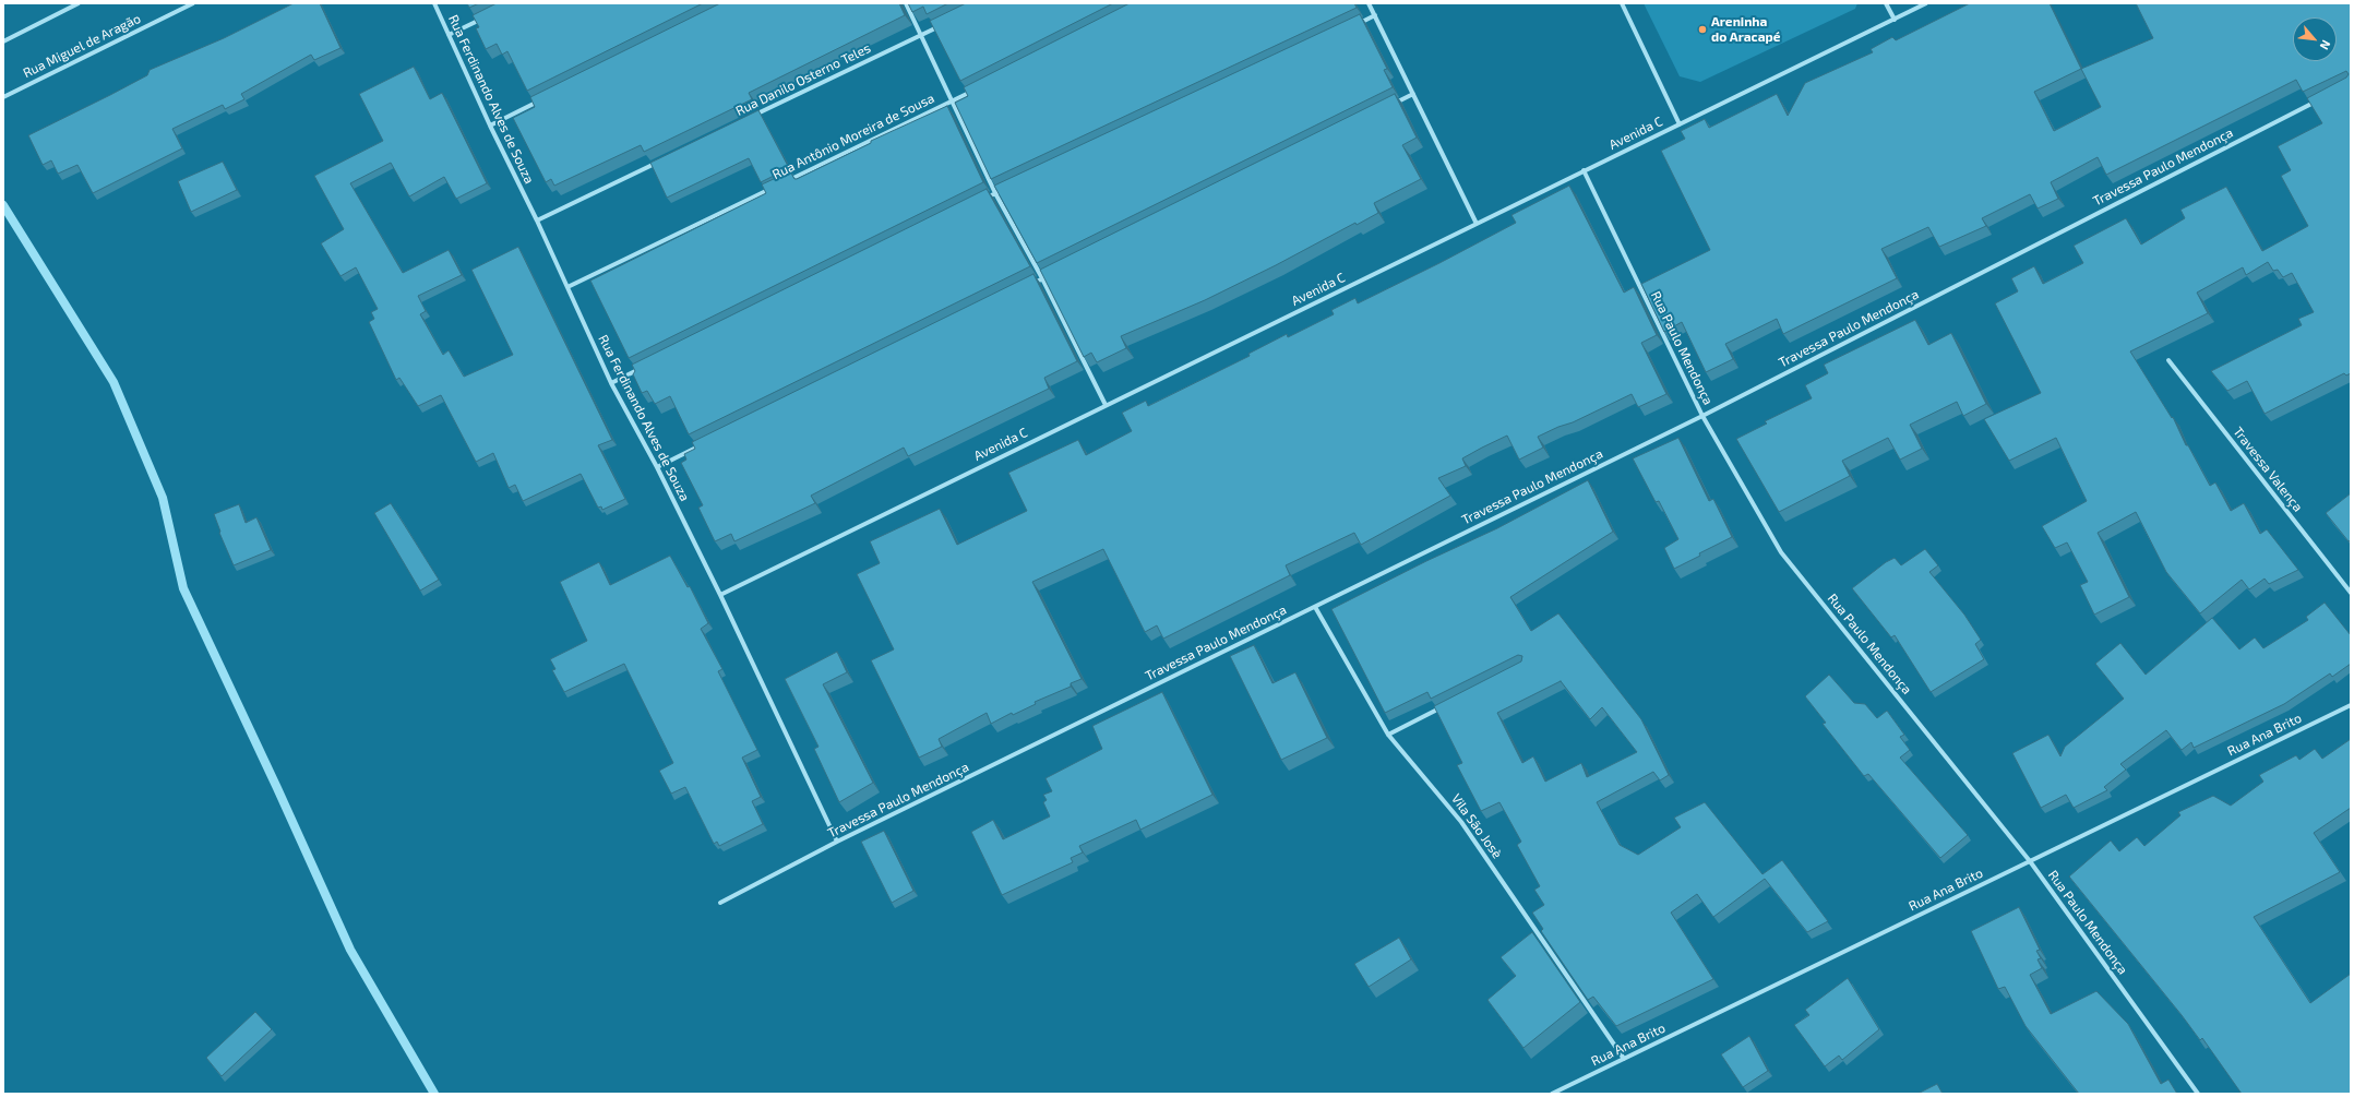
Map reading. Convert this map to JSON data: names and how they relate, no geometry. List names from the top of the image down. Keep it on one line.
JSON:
{"streets":{"street":["Rua Miguel de Aragão","Rua Danilo Osterno Teles","Rua Ferdinando Alves de Souza","Avenida C","Rua Antônio Moreira de Sousa","Travessa Paulo Mendonça","Rua Paulo Mendonça","Travessa Valença","Rua Ana Brito","Vila São Josè"]},"crossings":[["Rua Ferdinando Alves de Souza","Avenida C"],["Rua Ferdinando Alves de Souza","Rua Antônio Moreira de Sousa"],["Rua Ferdinando Alves de Souza","Travessa Paulo Mendonça"],["Avenida C","Rua Paulo Mendonça"],["Travessa Paulo Mendonça","Rua Paulo Mendonça"],["Travessa Paulo Mendonça","Vila São Josè"],["Rua Paulo Mendonça","Rua Ana Brito"],["Rua Ana Brito","Vila São Josè"]],"places":["Areninha do Aracapé"],"north":"bottom right"}
